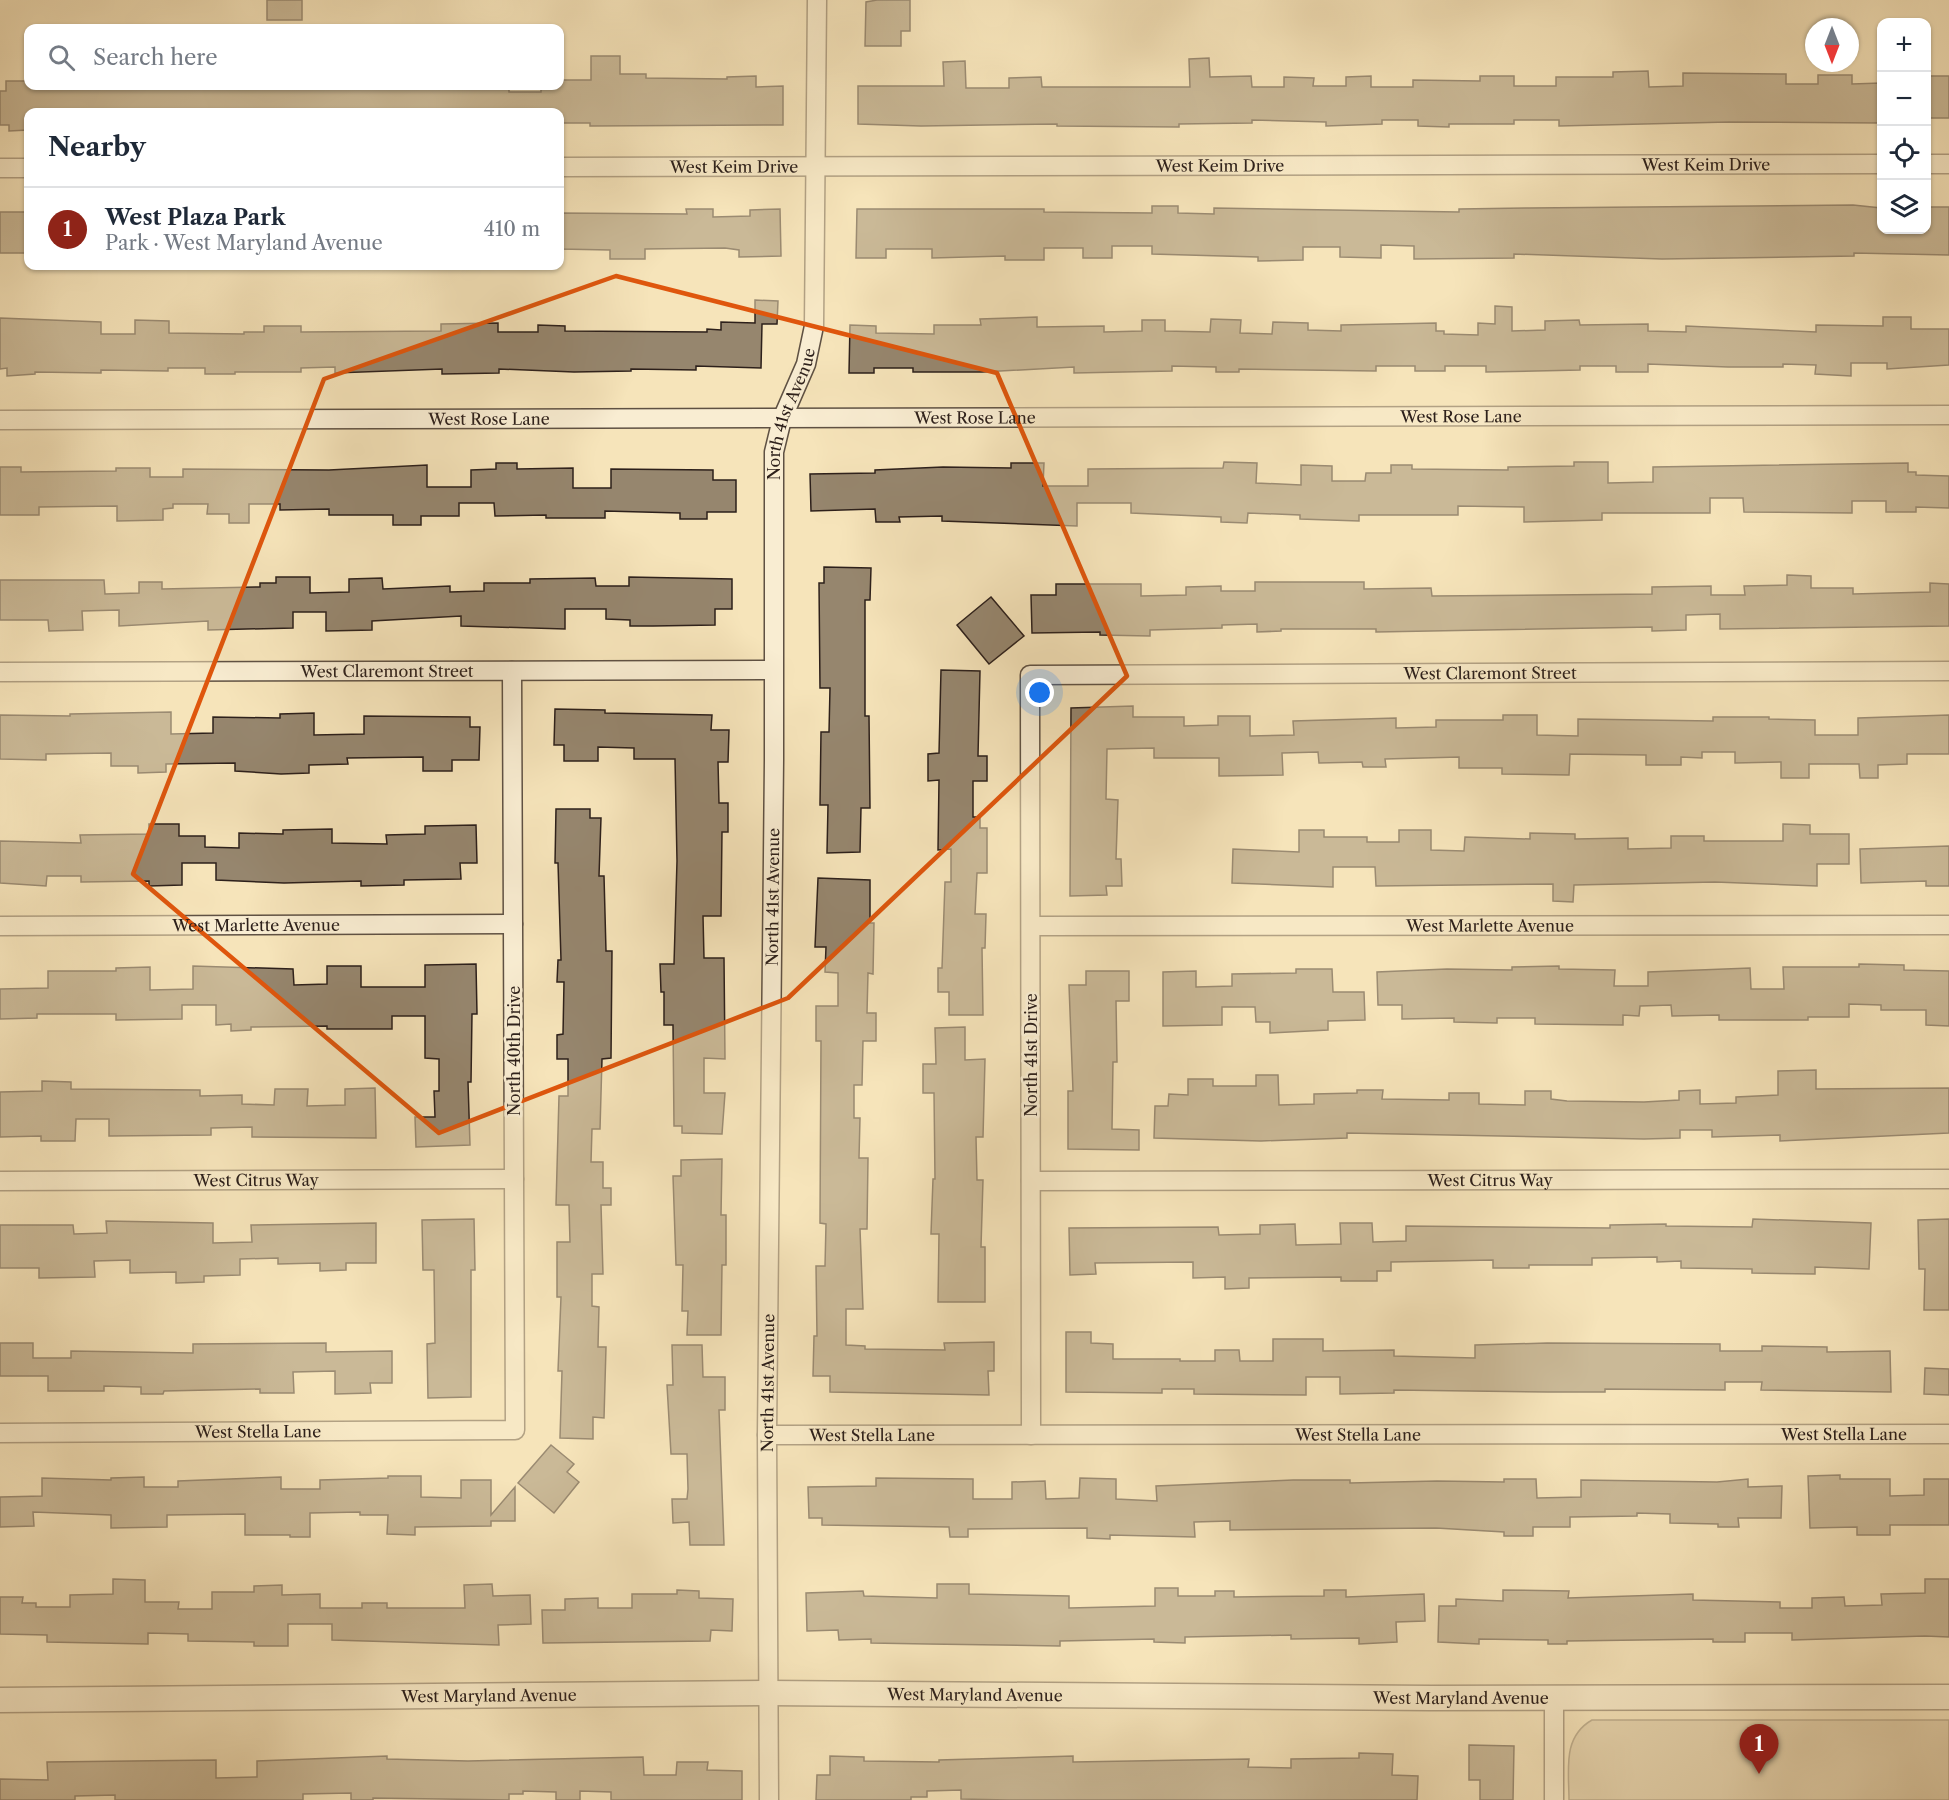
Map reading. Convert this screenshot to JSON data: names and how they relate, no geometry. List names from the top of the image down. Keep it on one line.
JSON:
{"streets":{"street":["West Keim Drive","North 41st Avenue","West Rose Lane","West Claremont Street","West Marlette Avenue","North 40th Drive","North 41st Drive","West Citrus Way","West Stella Lane","West Maryland Avenue"]},"crossings":[["West Keim Drive","North 41st Avenue"],["North 41st Avenue","West Rose Lane"],["North 41st Avenue","West Claremont Street"],["North 41st Avenue","West Stella Lane"],["North 41st Avenue","West Maryland Avenue"],["West Claremont Street","North 40th Drive"],["West Claremont Street","North 41st Drive"],["West Marlette Avenue","North 40th Drive"],["West Marlette Avenue","North 41st Drive"],["North 40th Drive","West Citrus Way"],["North 40th Drive","West Stella Lane"],["North 41st Drive","West Citrus Way"],["North 41st Drive","West Stella Lane"]],"north":"bottom","page":{"map_buttons":["+","−"],"search":"Search here","heading":"Nearby","list":[{"mark":"1","name":"West Plaza Park","note":"Park · West Maryland Avenue","value":"410 m"}],"pins":"1"}}
